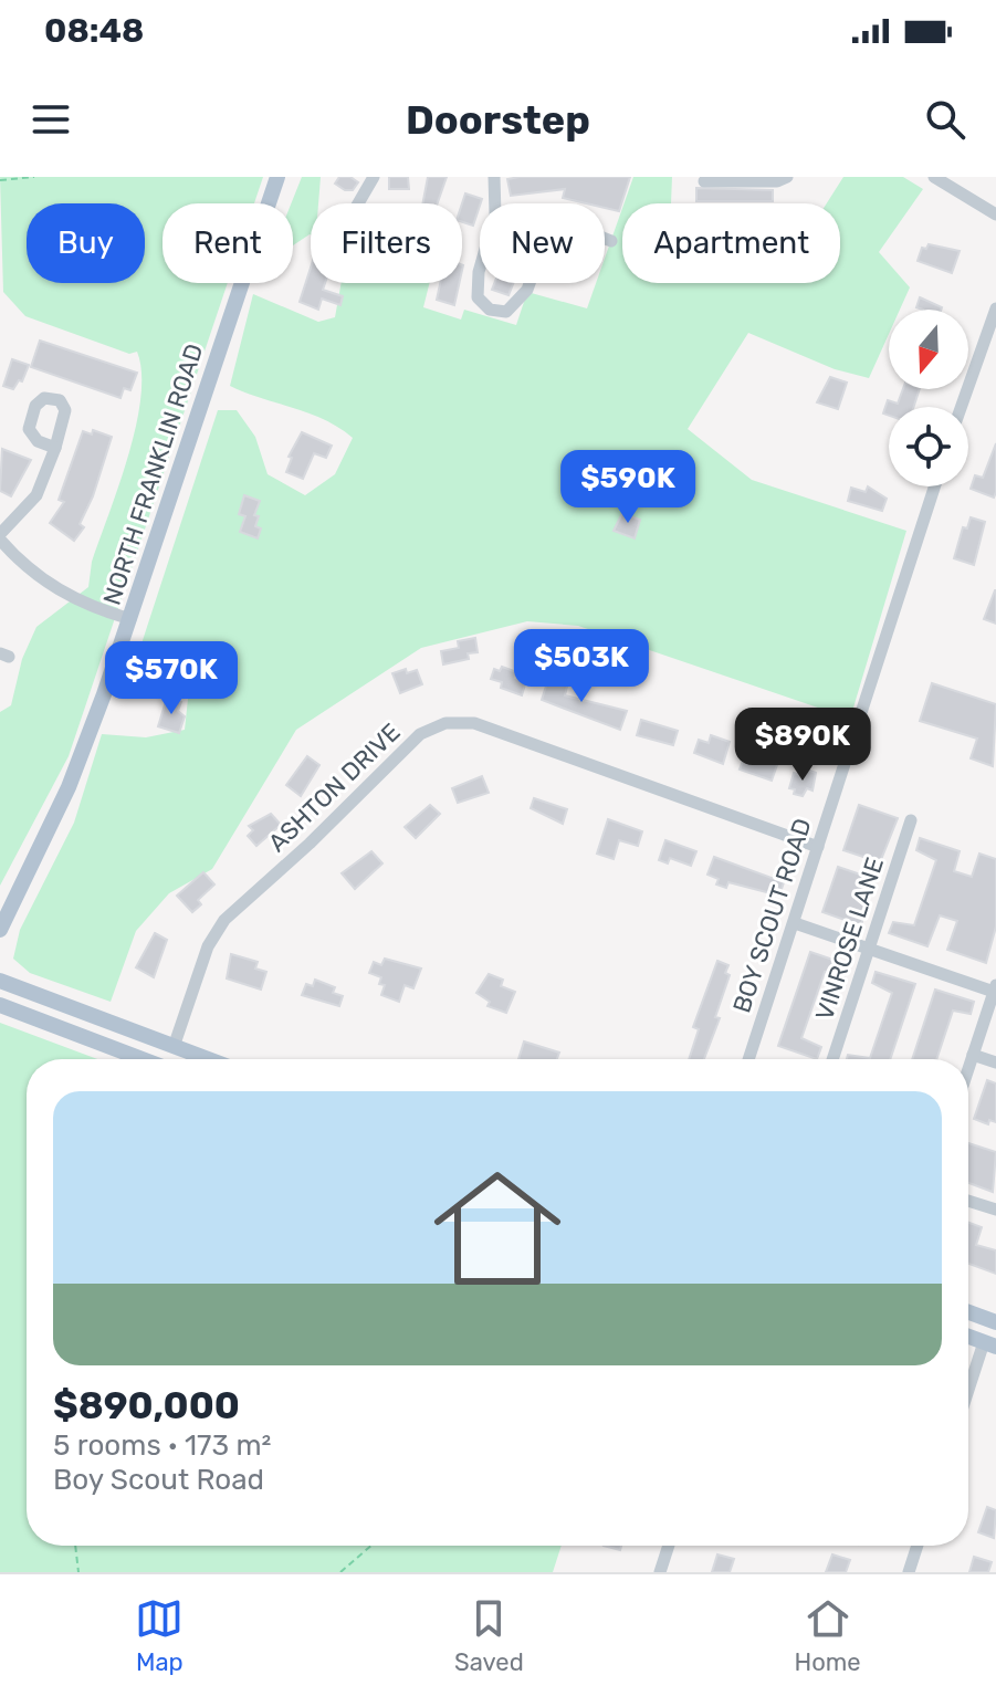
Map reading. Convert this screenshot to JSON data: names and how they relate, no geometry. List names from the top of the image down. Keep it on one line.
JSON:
{"streets":{"main road":["NORTH FRANKLIN ROAD"],"street":["ASHTON DRIVE","BOY SCOUT ROAD","VINROSE LANE"]},"crossings":[["ASHTON DRIVE","BOY SCOUT ROAD"]],"north":"bottom","page":{"status":"08:48","header":"Doorstep","chip":["Buy","Rent","Filters","New","Apartment"],"price":["$590K","$503K","$570K","$890K"],"list":[{"name":"$890,000","note":"5 rooms · 173 m² · Boy Scout Road"}],"tabs":["Map","Saved","Home"]}}
